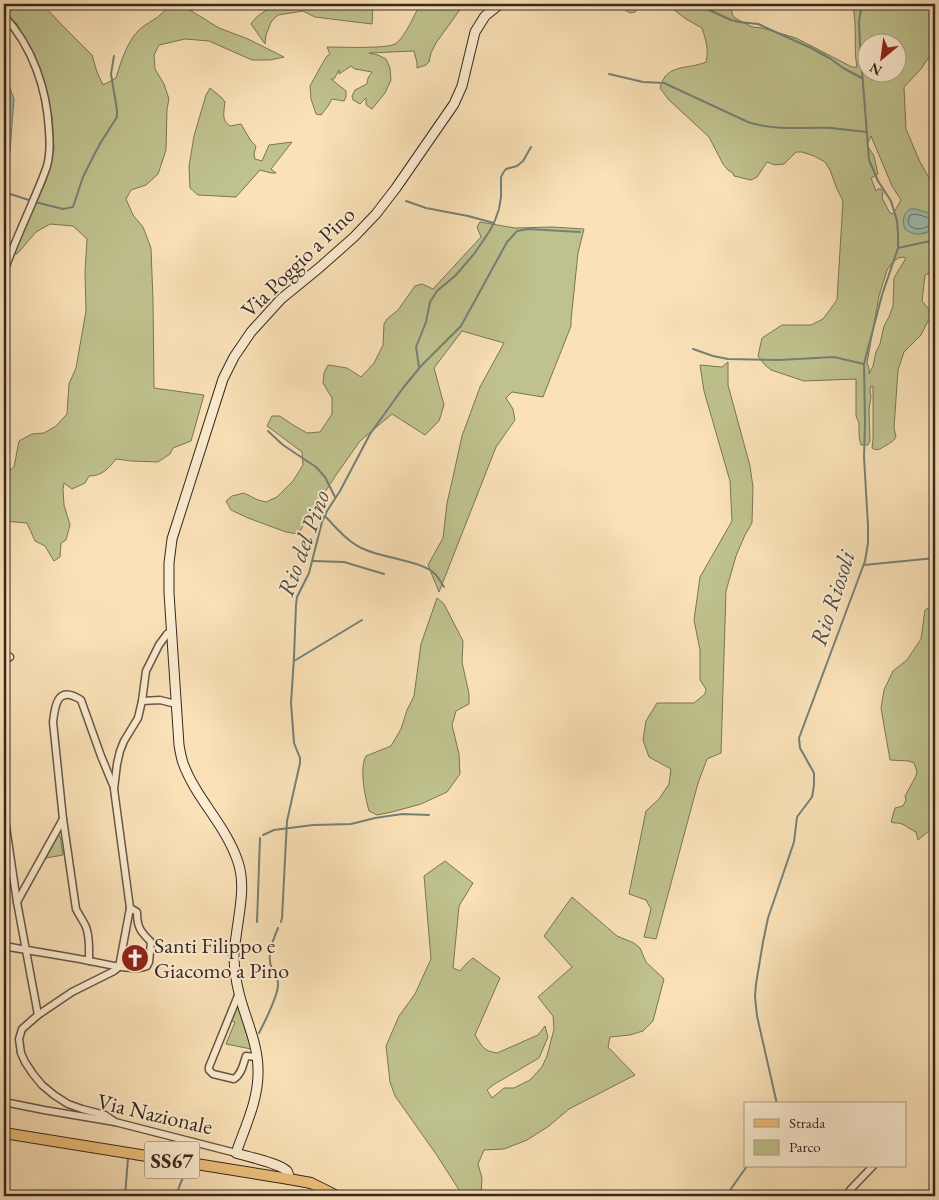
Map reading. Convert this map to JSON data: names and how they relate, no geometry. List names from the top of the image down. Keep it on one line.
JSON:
{"streets":{"main road":["SS67"],"street":["Via Poggio a Pino","Via Nazionale"]},"crossings":[["Via Poggio a Pino","Via Nazionale"],["Via Nazionale","SS67"]],"water":["Rio del Pino","Rio Riosoli"],"places":{"church":["Santi Filippo e Giacomo a Pino"]},"legend":["Strada","Parco"],"north":"bottom left"}
